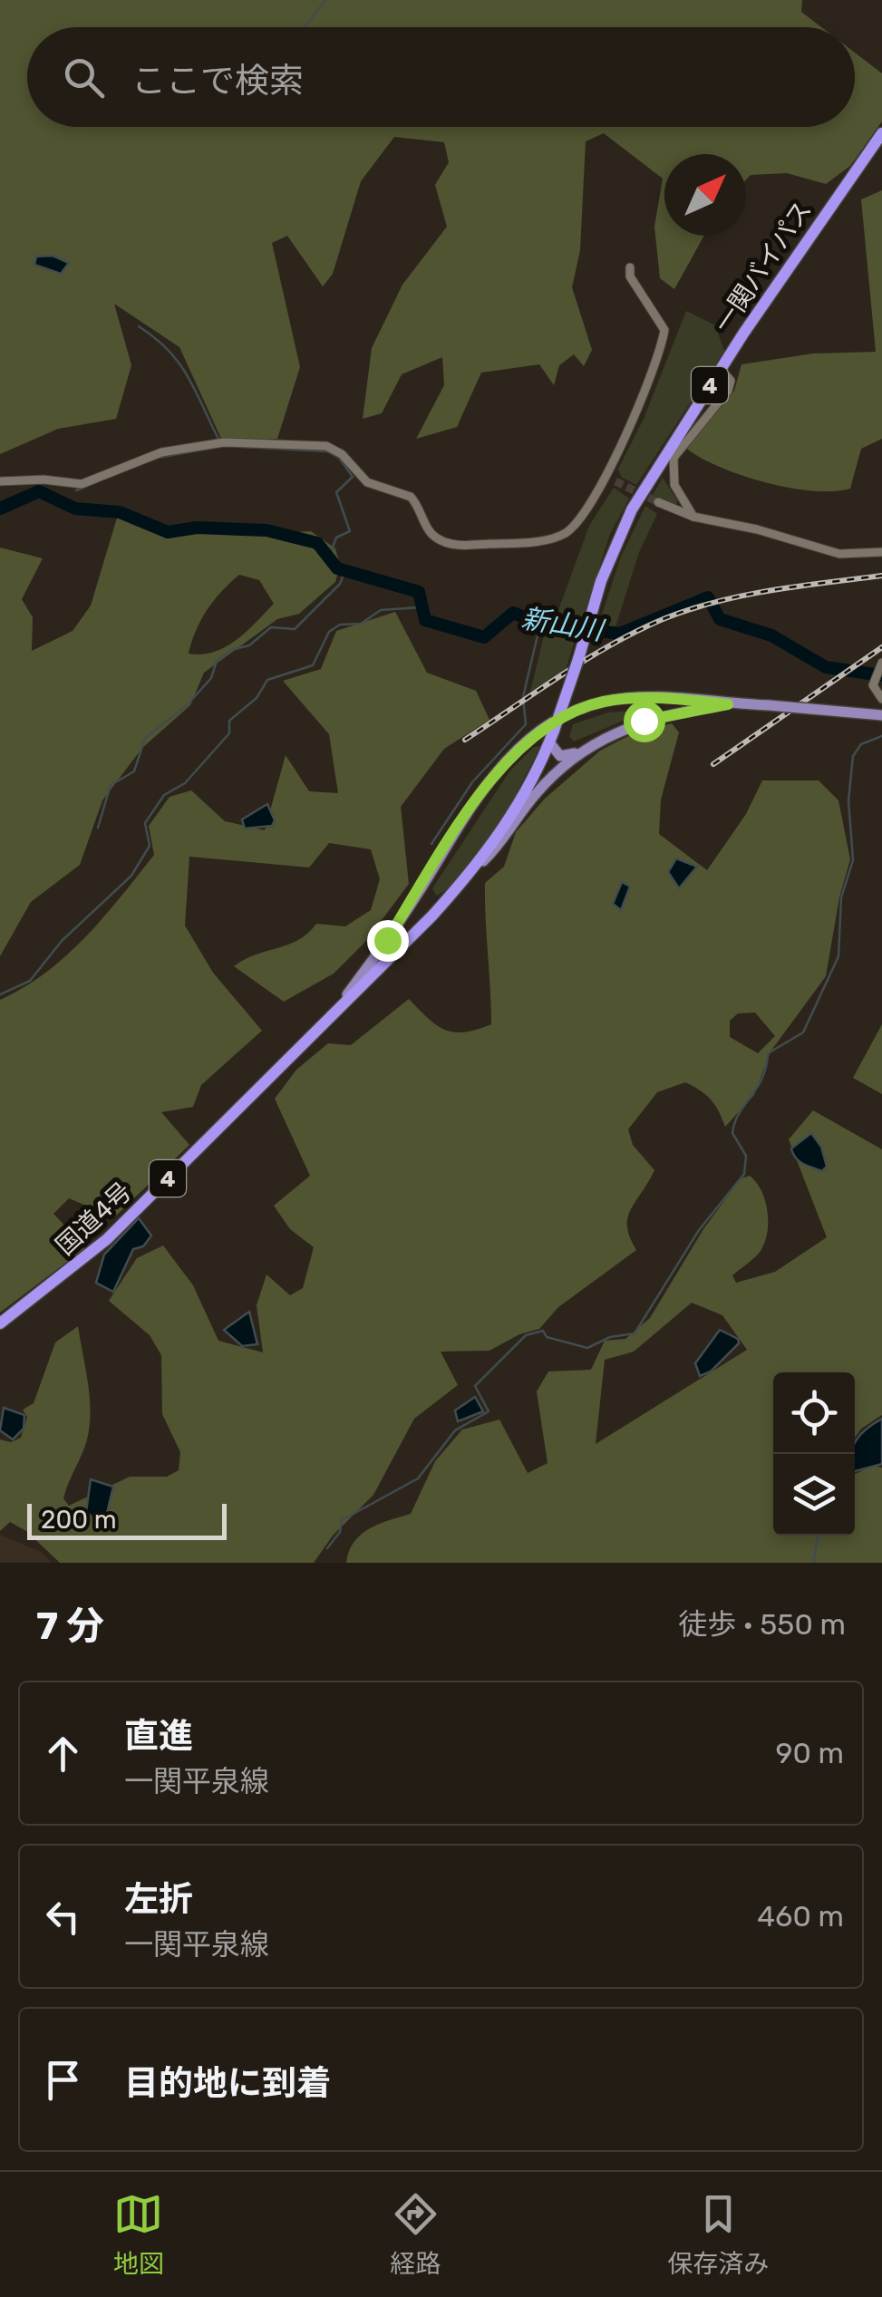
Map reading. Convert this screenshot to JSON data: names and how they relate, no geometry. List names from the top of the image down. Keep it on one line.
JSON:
{"streets":{"highway":["一関バイパス","4","国道4号"]},"crossings":[["一関バイパス","国道4号"]],"water":["新山川"],"scale_bar":"200 m","north":"top right","page":{"search":"ここで検索","scale":"200 m","heading":["7 分","徒歩 · 550 m"],"list":[["直進","一関平泉線","90 m"],["左折","一関平泉線","460 m"],"目的地に到着"],"nav":["地図","経路","保存済み"]}}
